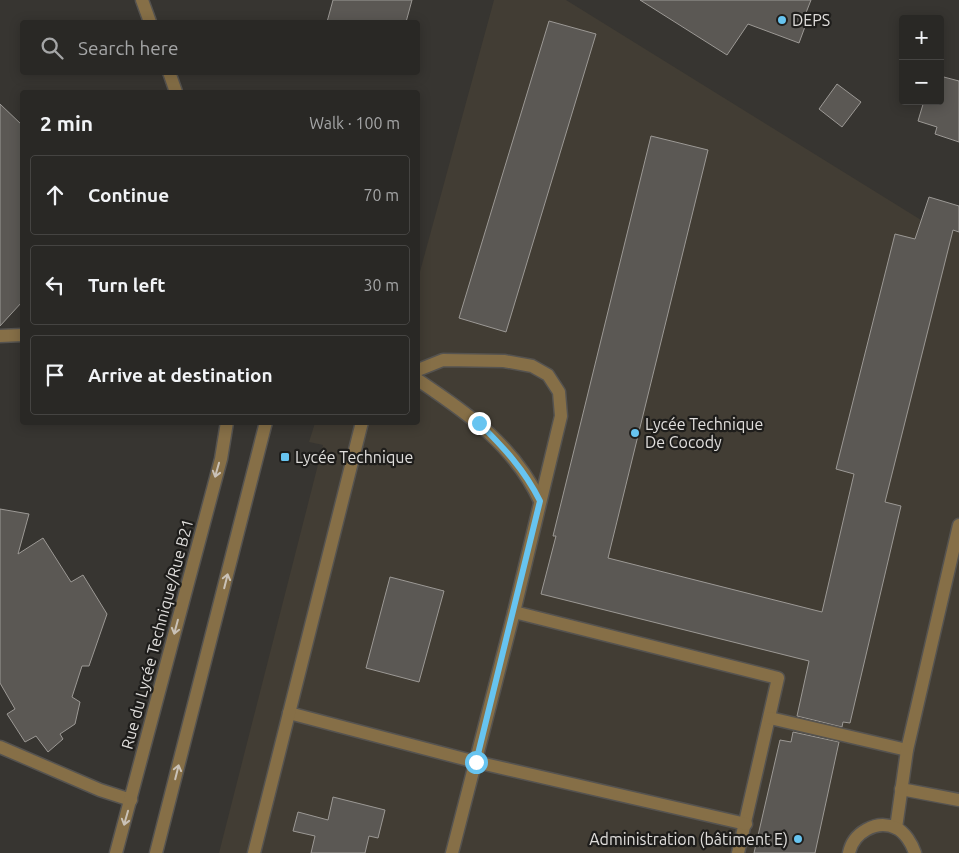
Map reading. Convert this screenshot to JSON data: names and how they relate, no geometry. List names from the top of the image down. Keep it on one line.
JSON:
{"streets":{"street":["Rue du Lycée Technique/Rue B21"]},"places":{"other":["DEPS","Lycée Technique De Cocody","Administration (bâtiment E)"],"transit":["Lycée Technique"]},"page":{"map_buttons":["+","−"],"search":"Search here","heading":["2 min","Walk · 100 m"],"list":[["Continue","70 m"],["Turn left","30 m"],"Arrive at destination"]}}
